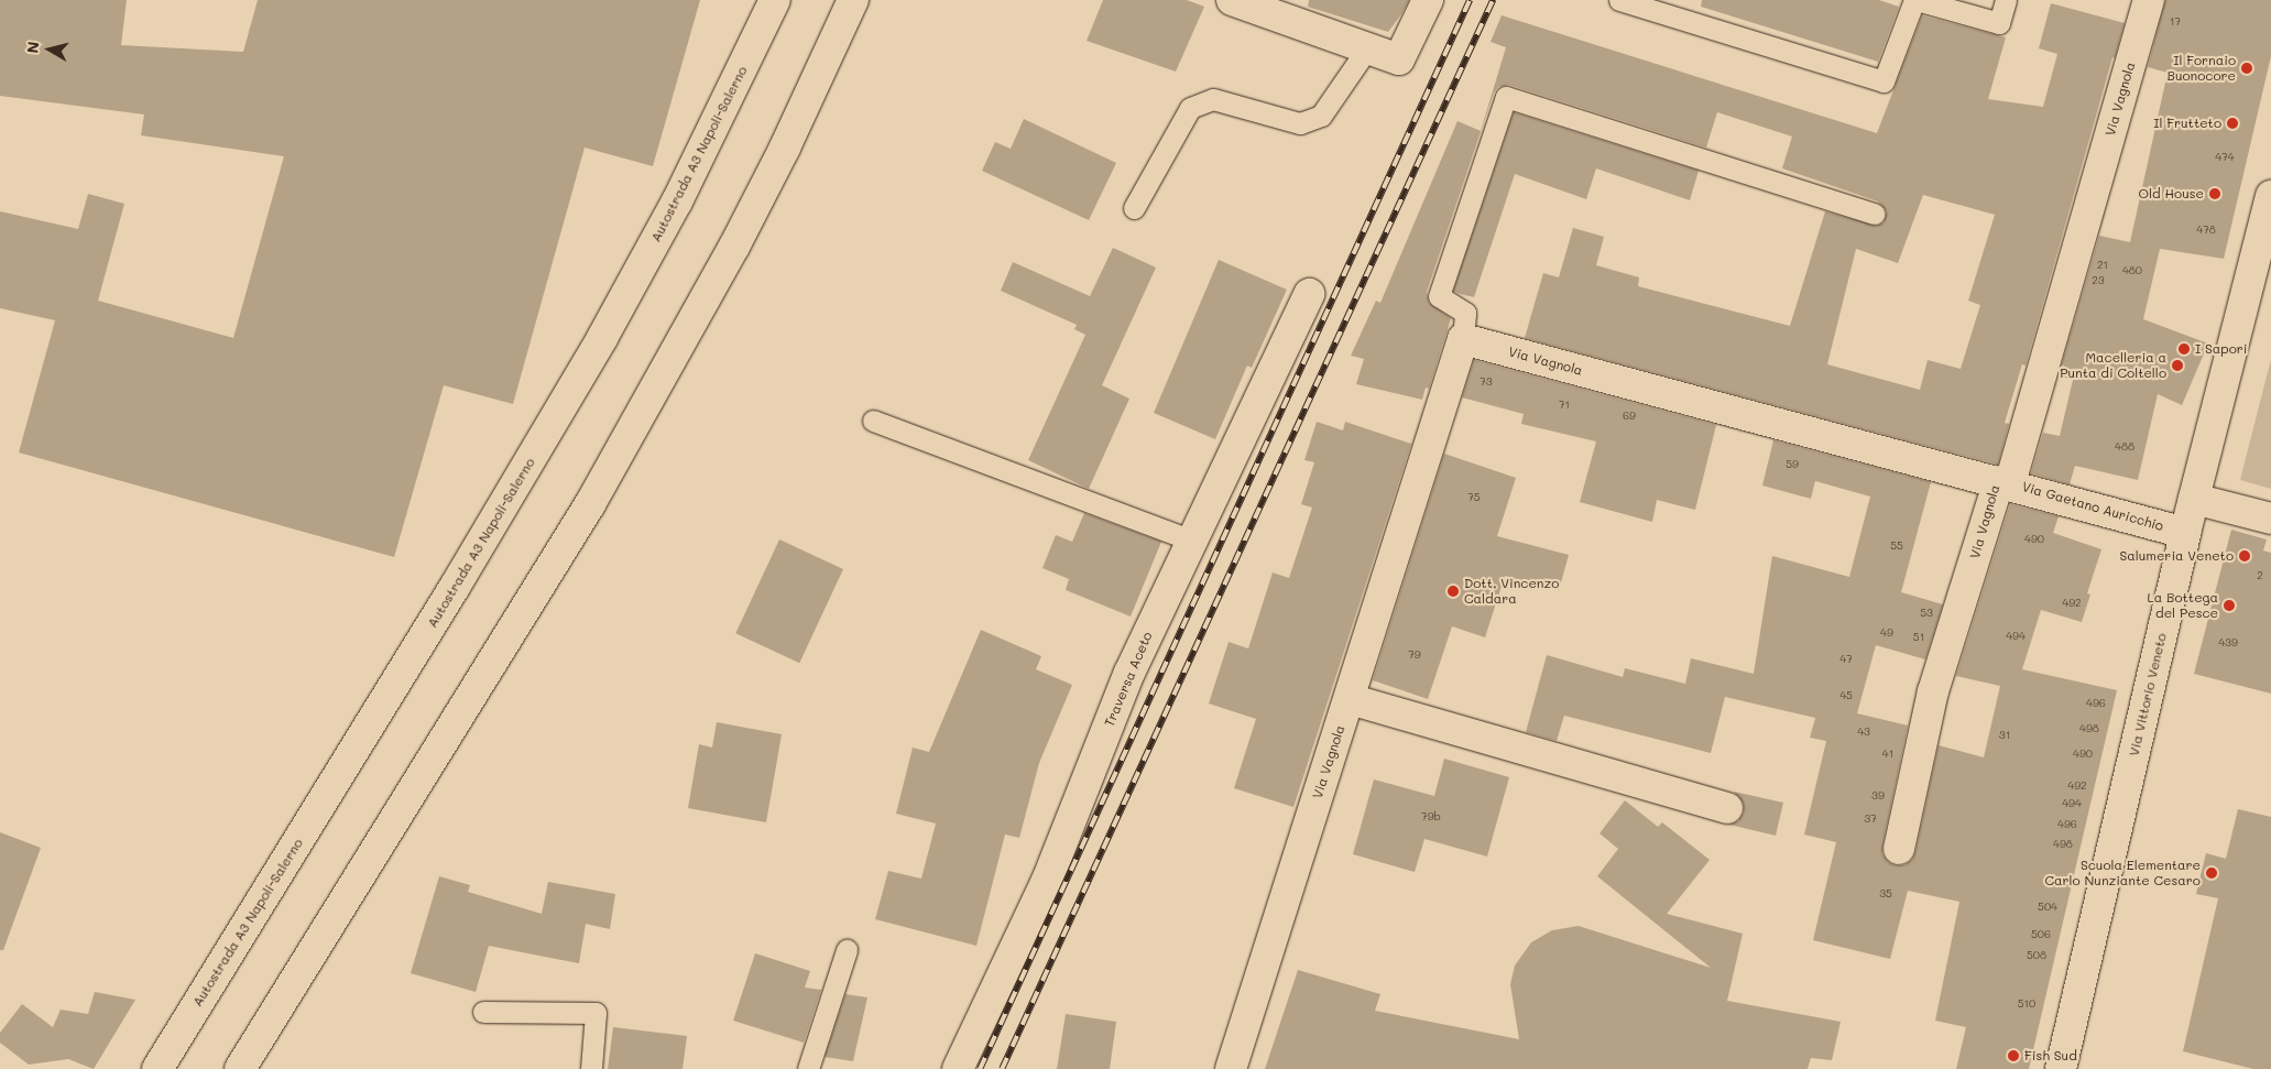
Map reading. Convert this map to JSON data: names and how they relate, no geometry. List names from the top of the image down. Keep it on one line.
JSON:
{"streets":{"main road":["Via Vagnola","Autostrada A3 Napoli-Salerno","Via Gaetano Auricchio","Traversa Aceto","Via Vittorio Veneto"]},"crossings":[["Via Vagnola","Via Gaetano Auricchio"],["Via Gaetano Auricchio","Via Vittorio Veneto"]],"places":["Il Fornaio Buonocore","Il Frutteto","Old House","I Sapori","Macelleria a Punta di Coltello","Salumeria Veneto","Dott. Vincenzo Caldara","La Bottega del Pesce","Scuola Elementare Carlo Nunziante Cesaro","Fish Sud"],"house_numbers":["17","474","478","21","480","23","73","71","69","488","59","75","490","55","2","492","53","49","494","51","439","79","47","45","496","498","43","31","41","490","492","39","494","79b","37","496","498","35","504","506","508","510"],"north":"left"}
